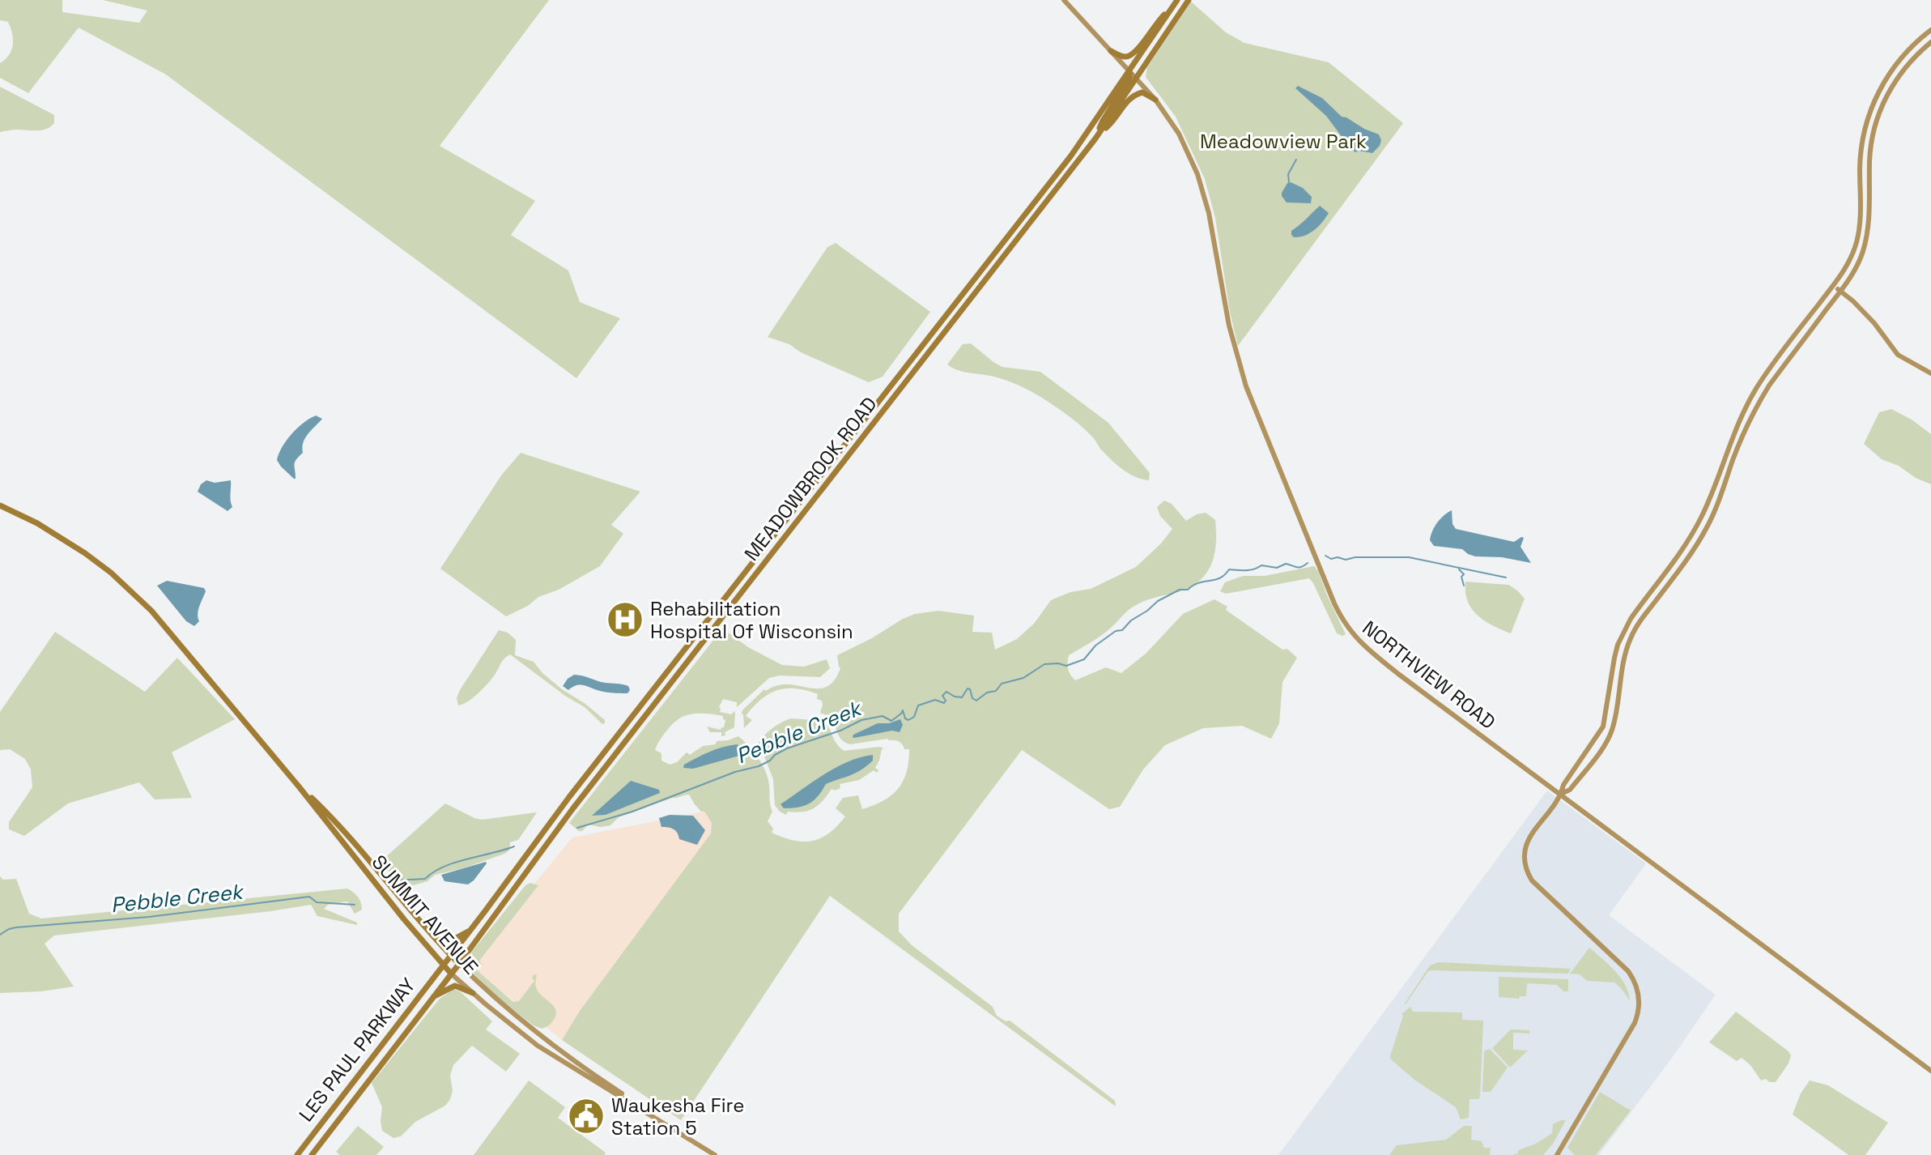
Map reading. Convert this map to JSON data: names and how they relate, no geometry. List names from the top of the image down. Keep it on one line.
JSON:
{"streets":{"main road":["MEADOWBROOK ROAD","SUMMIT AVENUE","LES PAUL PARKWAY"],"street":["NORTHVIEW ROAD"]},"crossings":[["MEADOWBROOK ROAD","NORTHVIEW ROAD"],["MEADOWBROOK ROAD","SUMMIT AVENUE"],["MEADOWBROOK ROAD","LES PAUL PARKWAY"],["SUMMIT AVENUE","LES PAUL PARKWAY"]],"water":["Pebble Creek"],"parks":["Meadowview Park"],"places":{"hospital":["Rehabilitation Hospital Of Wisconsin"],"public building":["Waukesha Fire Station 5"]}}
